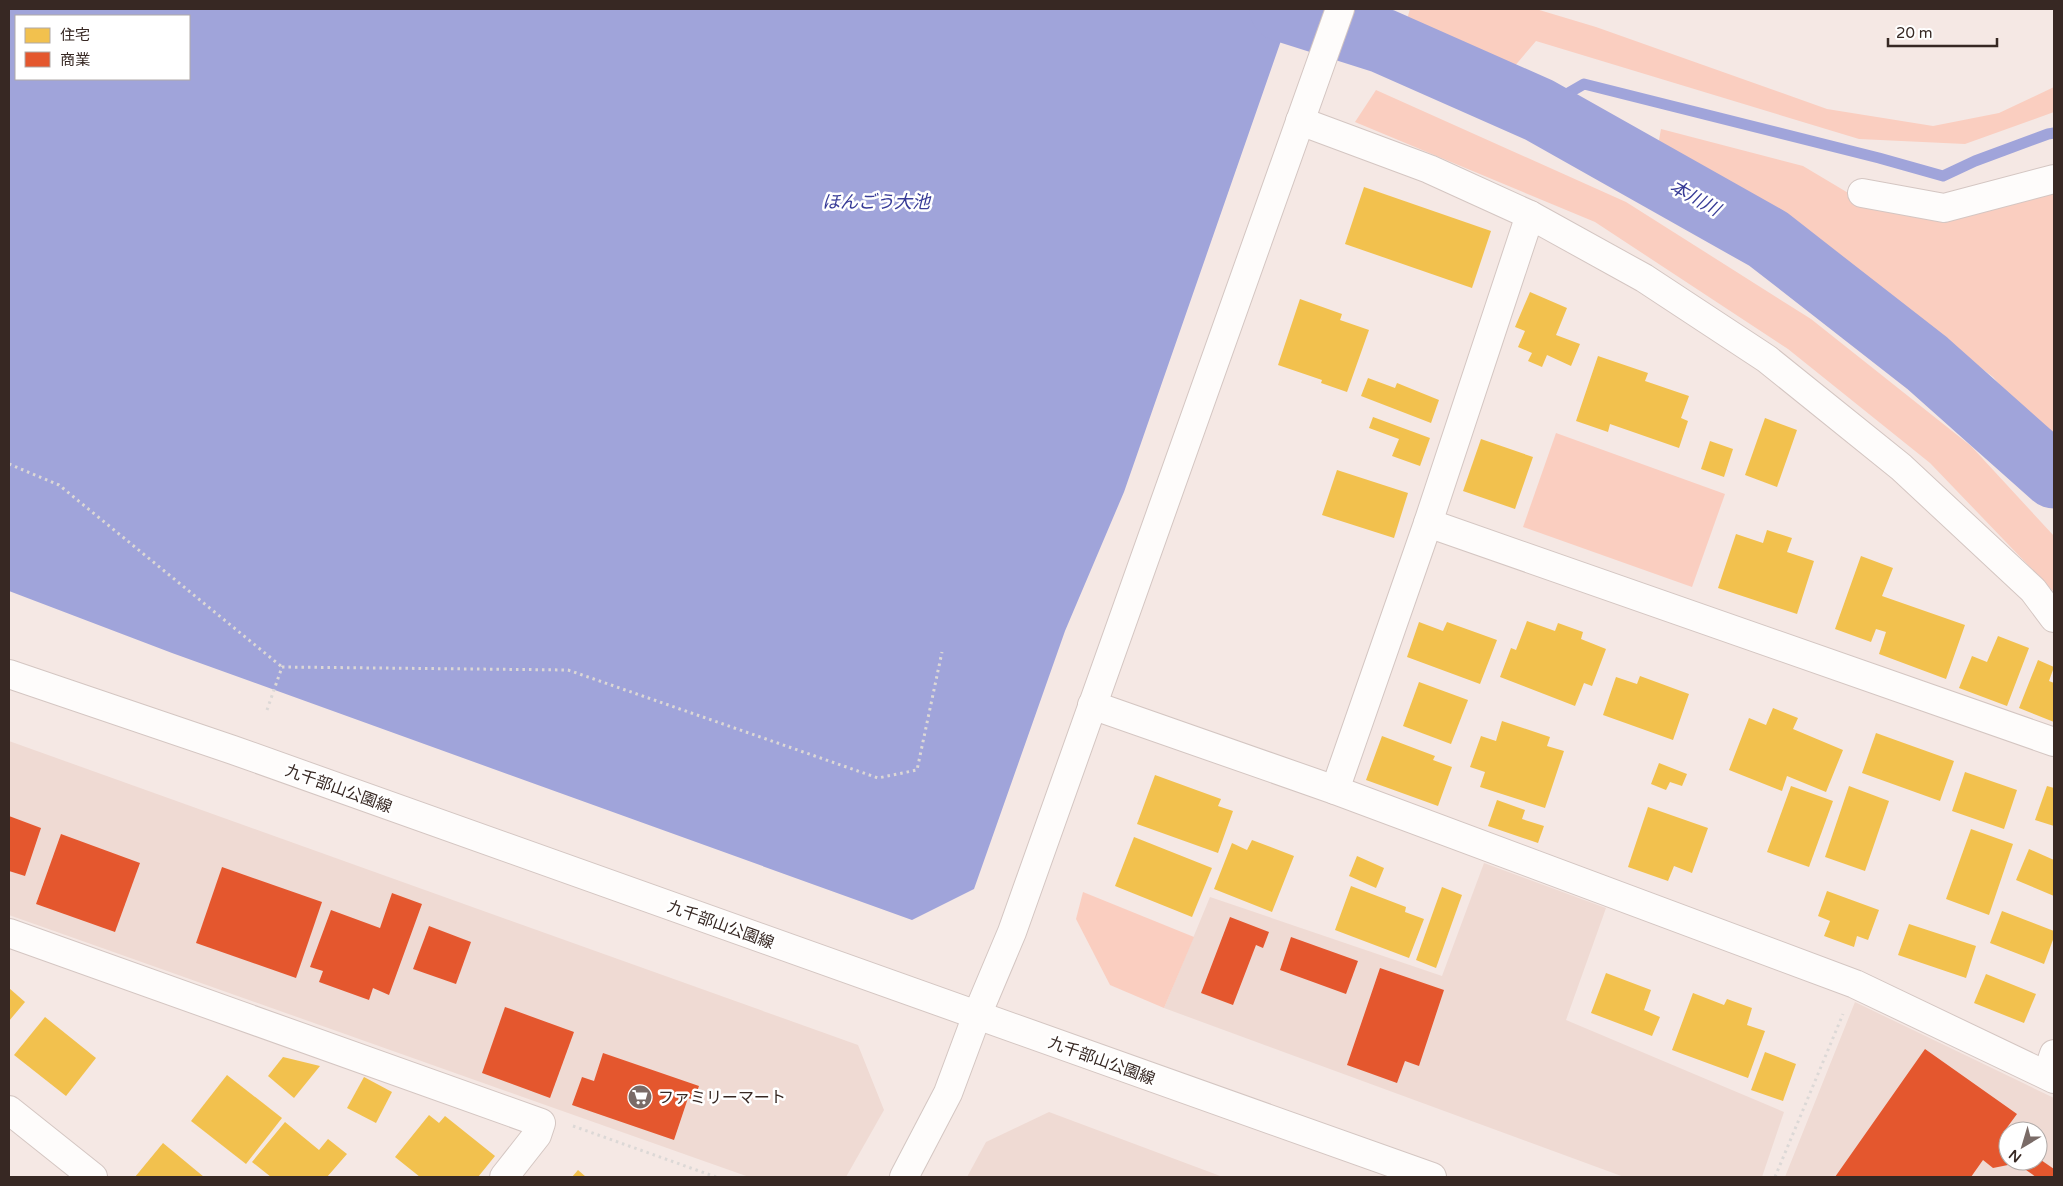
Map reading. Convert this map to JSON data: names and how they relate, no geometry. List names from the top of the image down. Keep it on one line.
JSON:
{"streets":{"street":["九千部山公園線"]},"water":["本川川","ほんごう大池"],"places":{"supermarket":["ファミリーマート"]},"legend":["住宅","商業"],"scale_bar":"20 m","north":"bottom left"}
